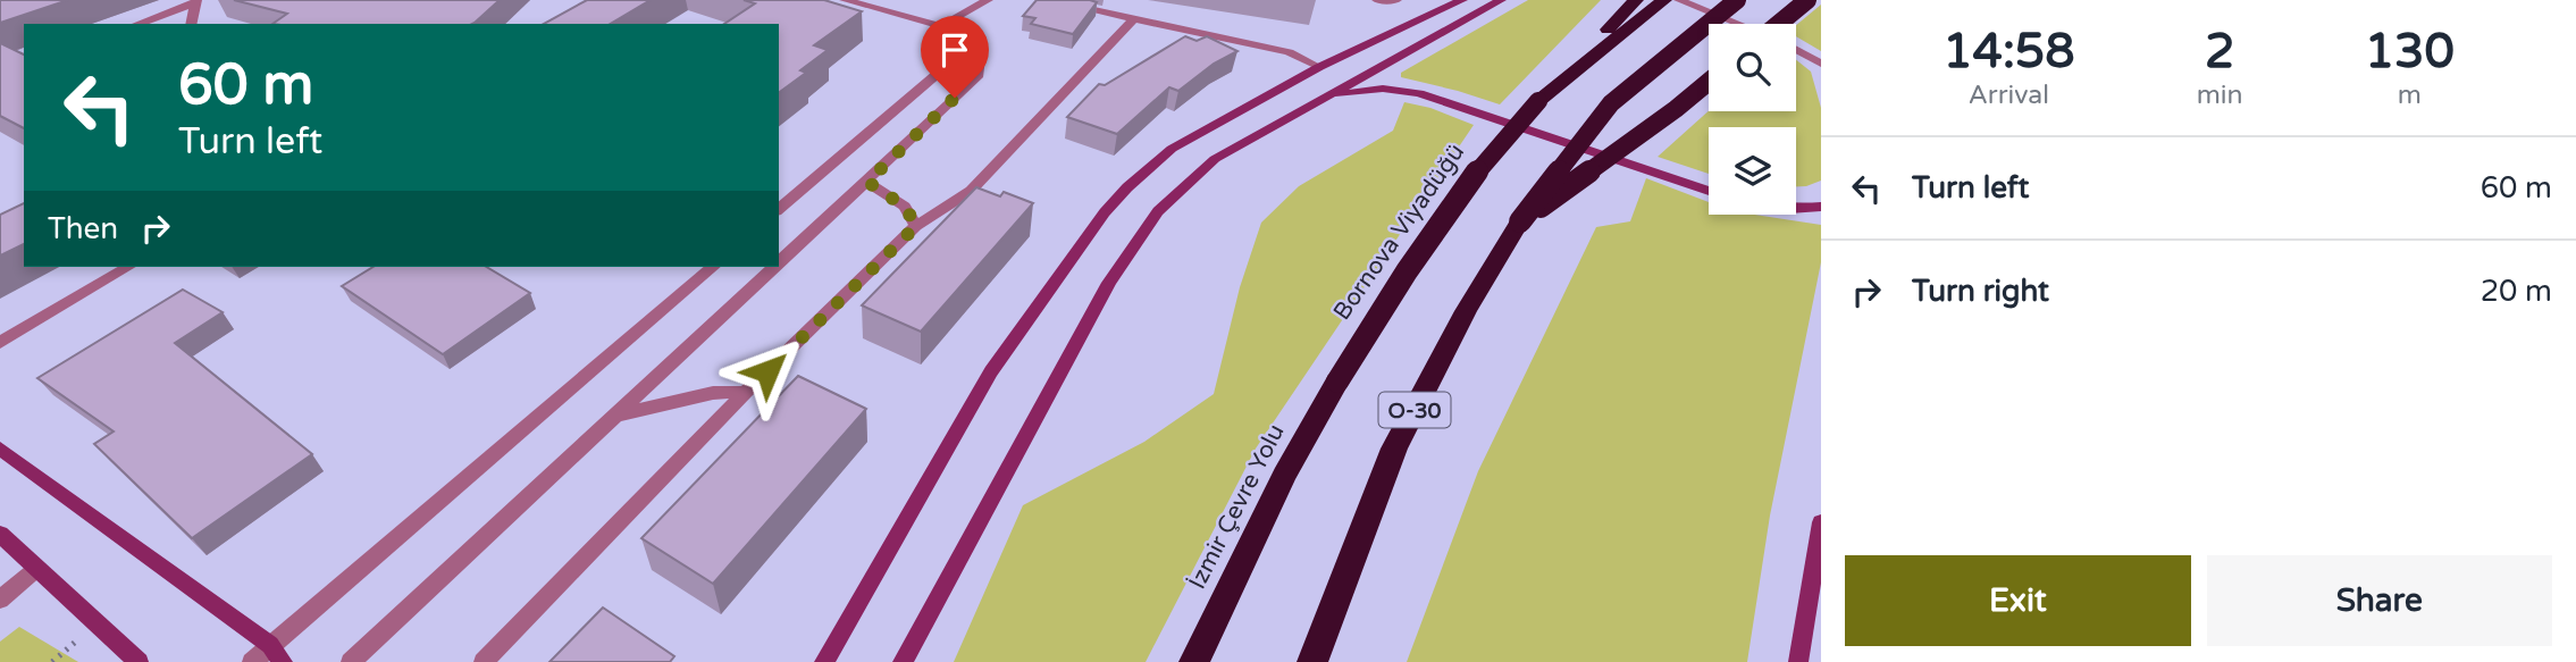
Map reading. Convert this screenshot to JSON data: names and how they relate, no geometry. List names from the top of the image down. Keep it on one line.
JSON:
{"streets":{"highway":["Bornova Viyadüğü","O-30","İzmir Çevre Yolu"]},"crossings":[["Bornova Viyadüğü","İzmir Çevre Yolu"]],"page":{"eta":["14:58","Arrival","2","min","130","m"],"turn":["60 m","Turn left"],"list":[{"name":"Turn left","value":"60 m"},{"name":"Turn right","value":"20 m"}],"then":"Then","buttons":["Exit","Share"]}}
